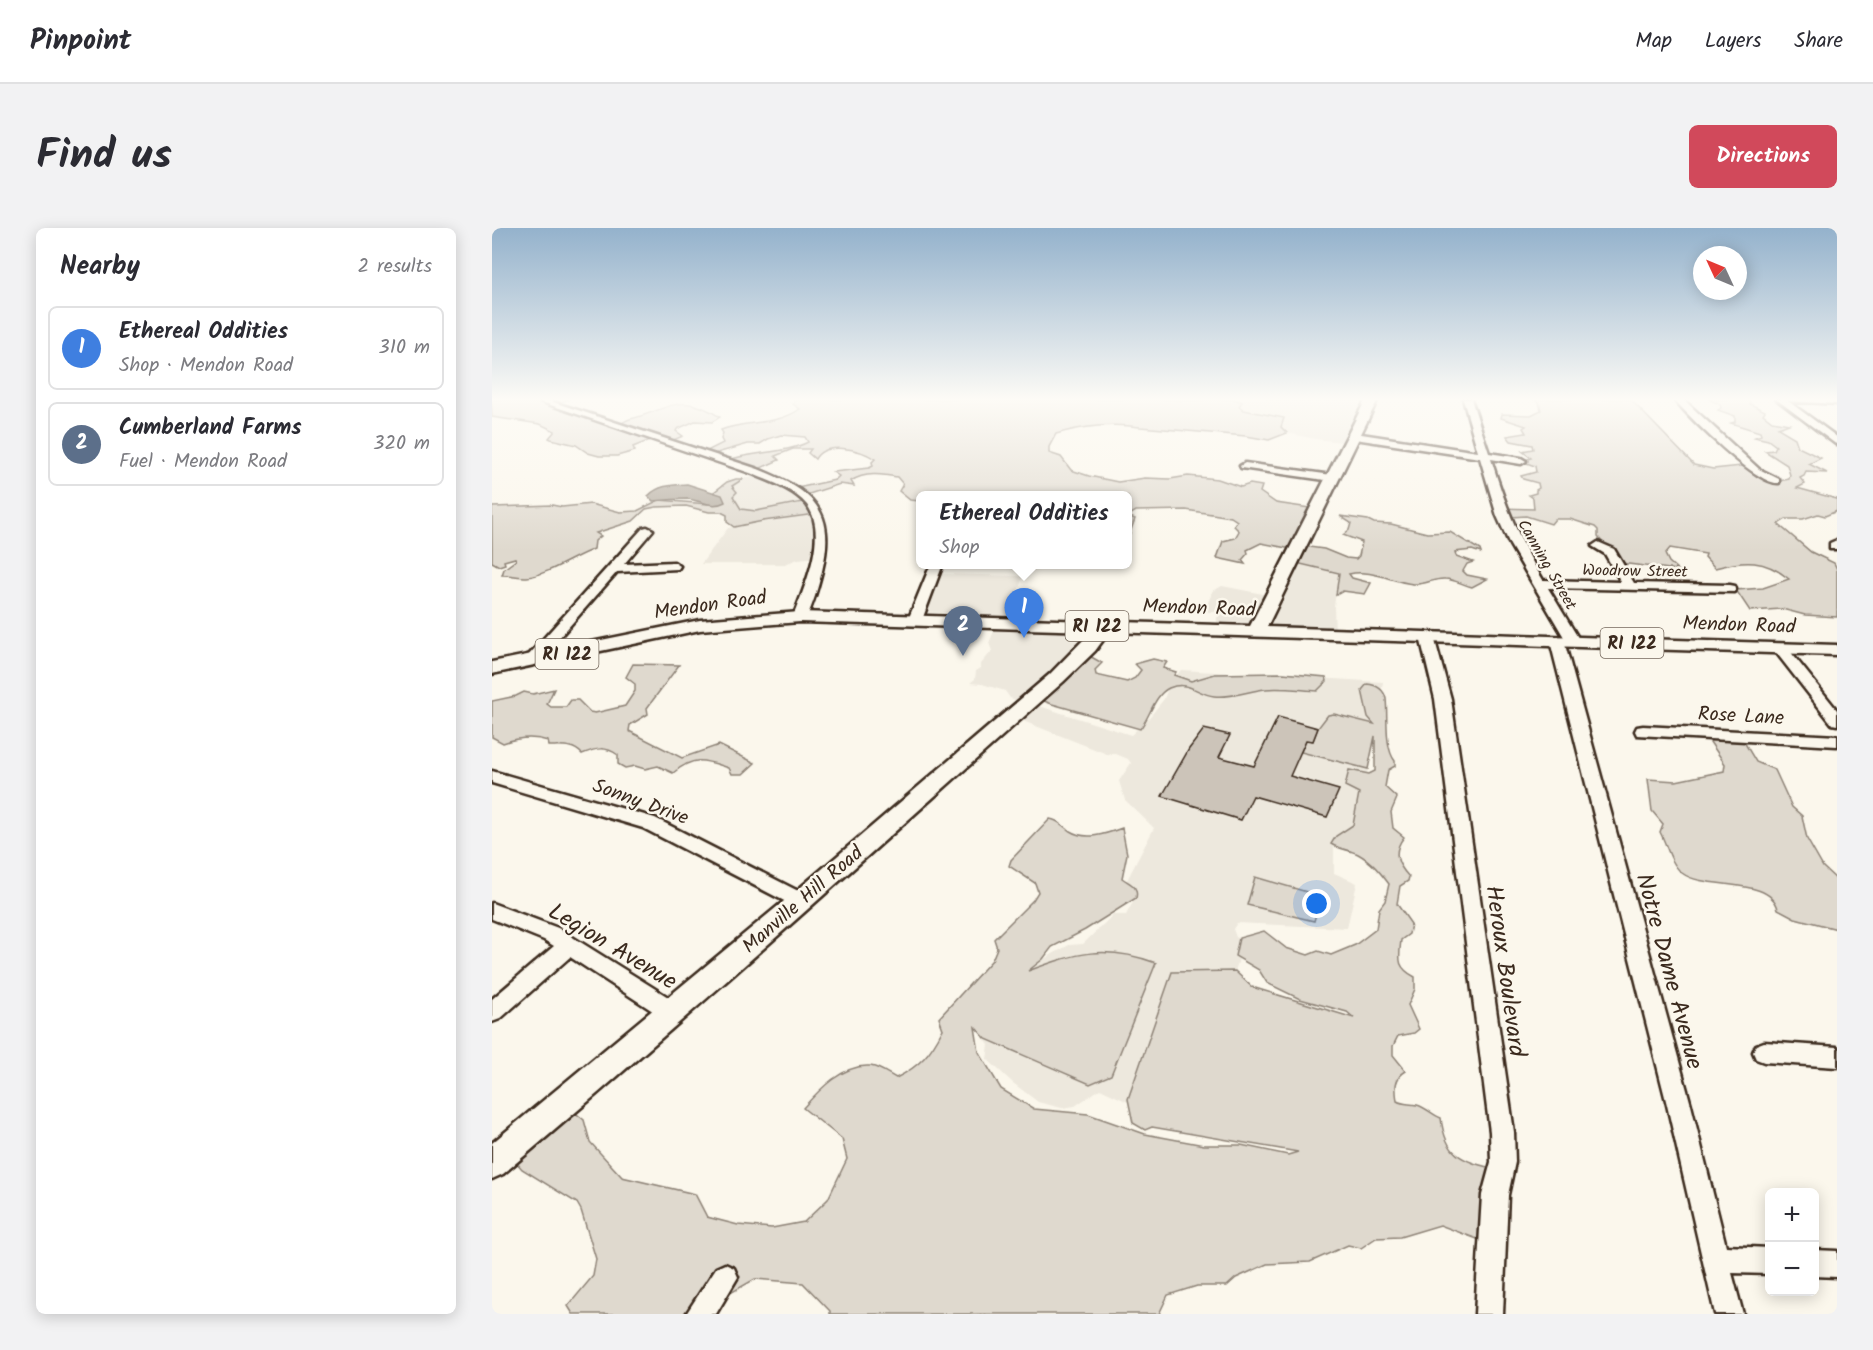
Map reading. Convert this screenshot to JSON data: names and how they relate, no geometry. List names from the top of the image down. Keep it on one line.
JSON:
{"streets":{"main road":["Mendon Road","RI 122","Manville Hill Road"],"street":["Canning Street","Woodrow Street","Rose Lane","Sonny Drive","Legion Avenue","Heroux Boulevard","Notre Dame Avenue"]},"crossings":[["Canning Street","Woodrow Street"],["Canning Street","Mendon Road"],["Canning Street","Notre Dame Avenue"],["Mendon Road","Manville Hill Road"],["Mendon Road","Heroux Boulevard"],["Mendon Road","Notre Dame Avenue"],["Sonny Drive","Manville Hill Road"],["Manville Hill Road","Legion Avenue"]],"north":"top left","page":{"header":"Pinpoint","nav":["Map","Layers","Share"],"title":"Find us","buttons":"Directions","heading":["Nearby","2 results"],"list":[{"mark":"1","name":"Ethereal Oddities","note":"Shop · Mendon Road","value":"310 m"},{"mark":"2","name":"Cumberland Farms","note":"Fuel · Mendon Road","value":"320 m"}],"popup":["Ethereal Oddities","Shop"],"pins":["1","2"],"map_buttons":["+","−"]}}
